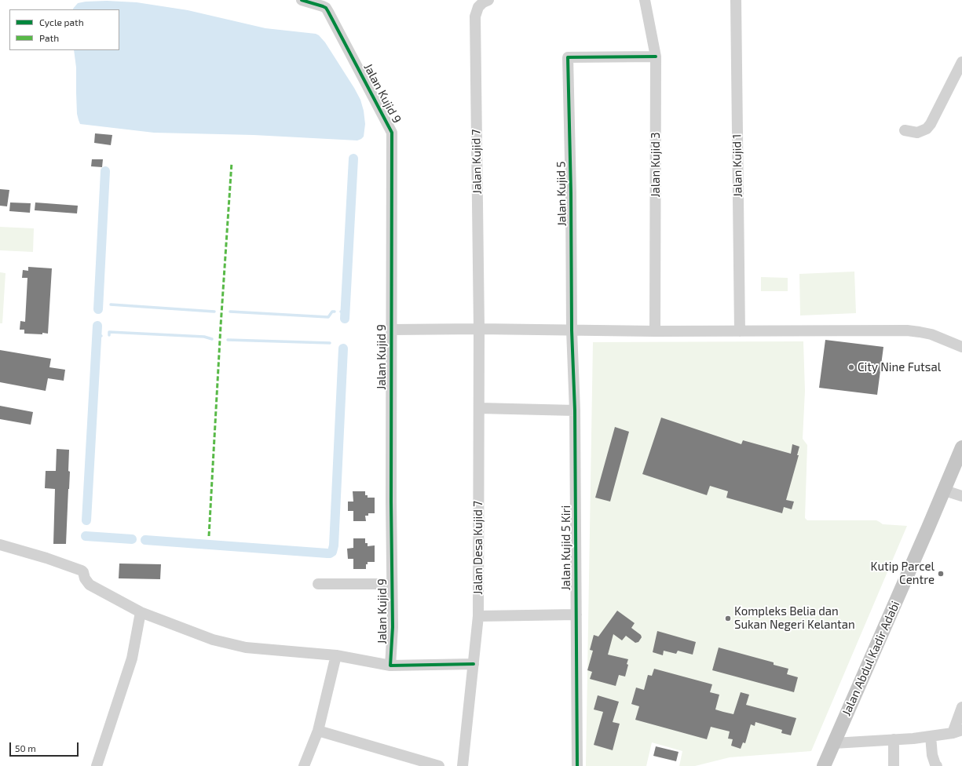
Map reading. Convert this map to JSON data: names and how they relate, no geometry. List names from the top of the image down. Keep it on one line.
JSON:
{"streets":{"main road":["Jalan Abdul Kadir Adabi"],"street":["Jalan Kujid 9","Jalan Kujid 7","Jalan Kujid 3","Jalan Kujid 1","Jalan Kujid 5","Jalan Desa Kujid 7","Jalan Kujid 5 Kiri"]},"crossings":[["Jalan Kujid 7","Jalan Desa Kujid 7"],["Jalan Kujid 3","Jalan Kujid 5"],["Jalan Kujid 5","Jalan Kujid 5 Kiri"]],"places":["City Nine Futsal","Kutip Parcel Centre","Kompleks Belia dan Sukan Negeri Kelantan"],"legend":["Cycle path","Path"],"scale_bar":"50 m"}
